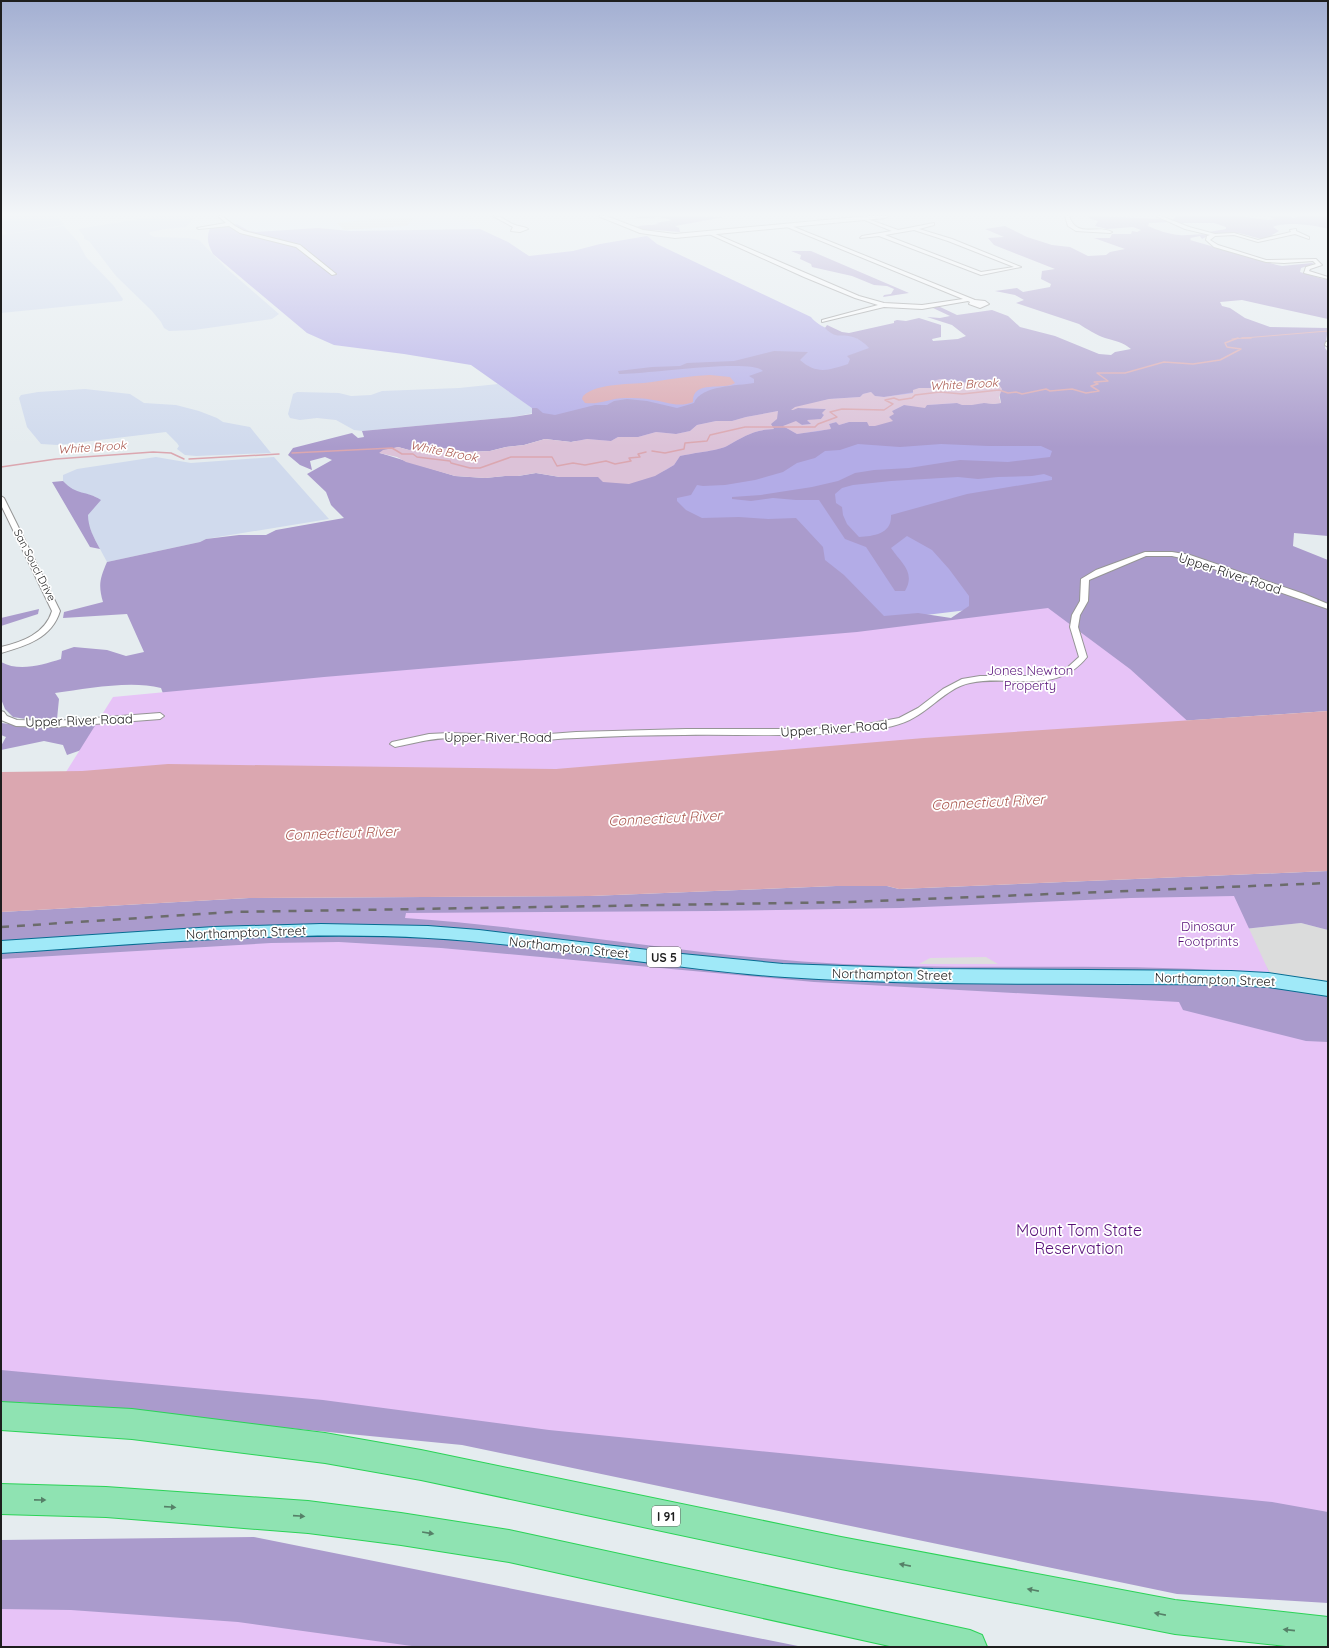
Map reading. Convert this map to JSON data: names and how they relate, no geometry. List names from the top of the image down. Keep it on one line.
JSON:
{"streets":{"highway":["I 91"],"main road":["Northampton Street","US 5"],"street":["San Souci Drive","Upper River Road"]},"water":["White Brook","Connecticut River"],"parks":["Jones Newton Property","Dinosaur Footprints","Mount Tom State Reservation"]}
